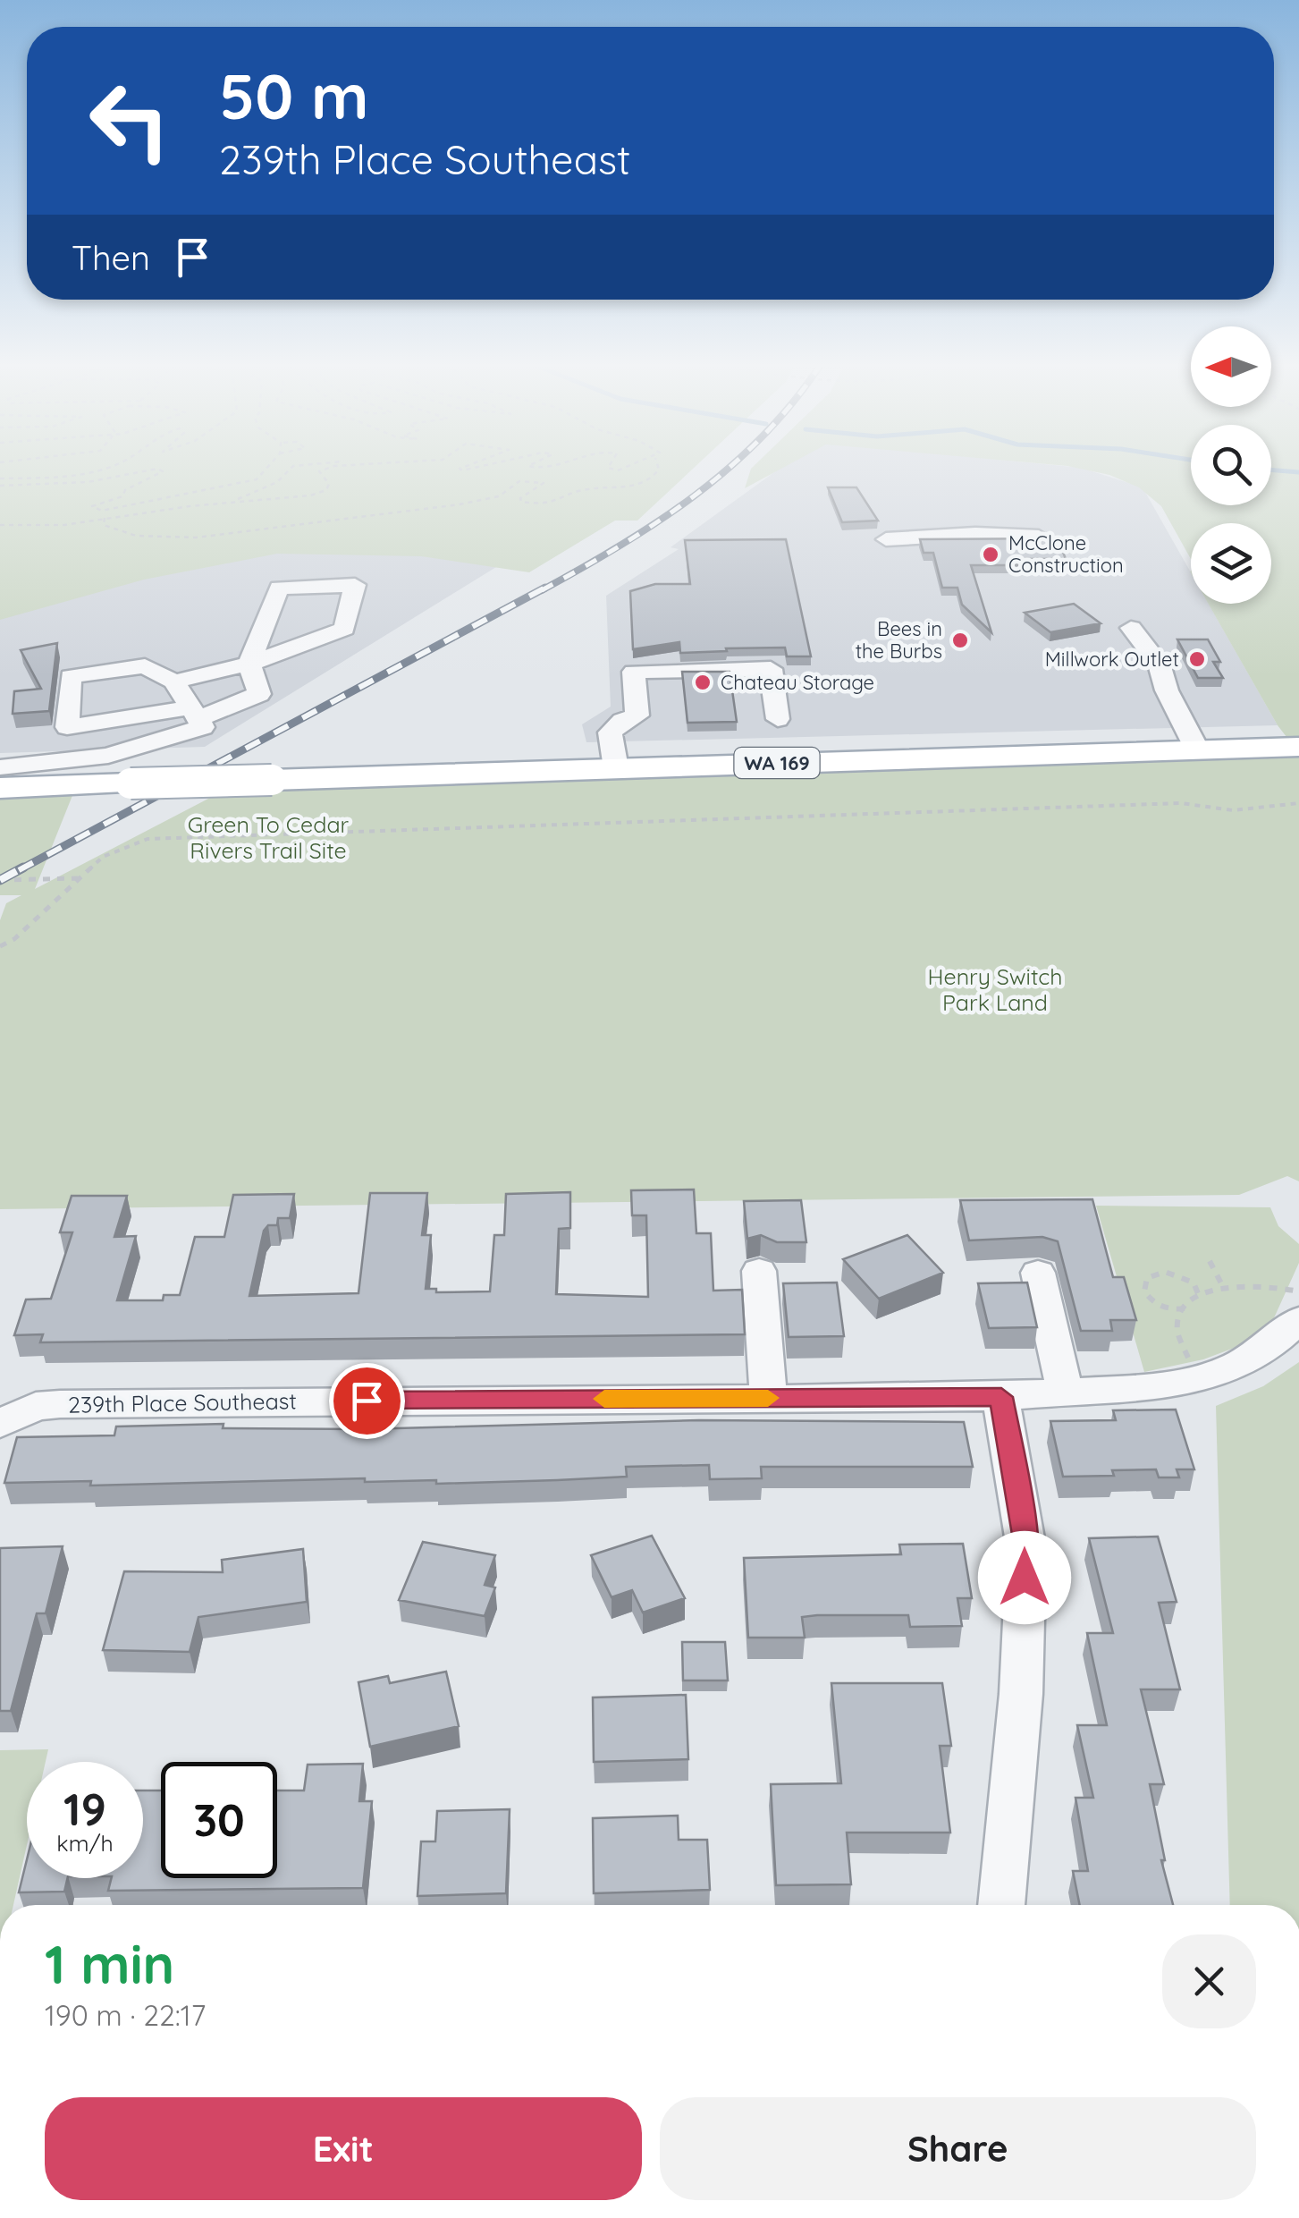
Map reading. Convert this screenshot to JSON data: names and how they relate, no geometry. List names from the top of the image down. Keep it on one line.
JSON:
{"streets":{"main road":["WA 169"],"street":["239th Place Southeast"]},"parks":["Green To Cedar Rivers Trail Site","Henry Switch Park Land"],"places":["McClone Construction","Bees in the Burbs","Millwork Outlet","Chateau Storage"],"north":"left","page":{"turn":["50 m","239th Place Southeast"],"then":"Then","speed":"19 km/h","limit":"30","heading":["1 min","190 m · 22:17"],"buttons":["Exit","Share"]}}
